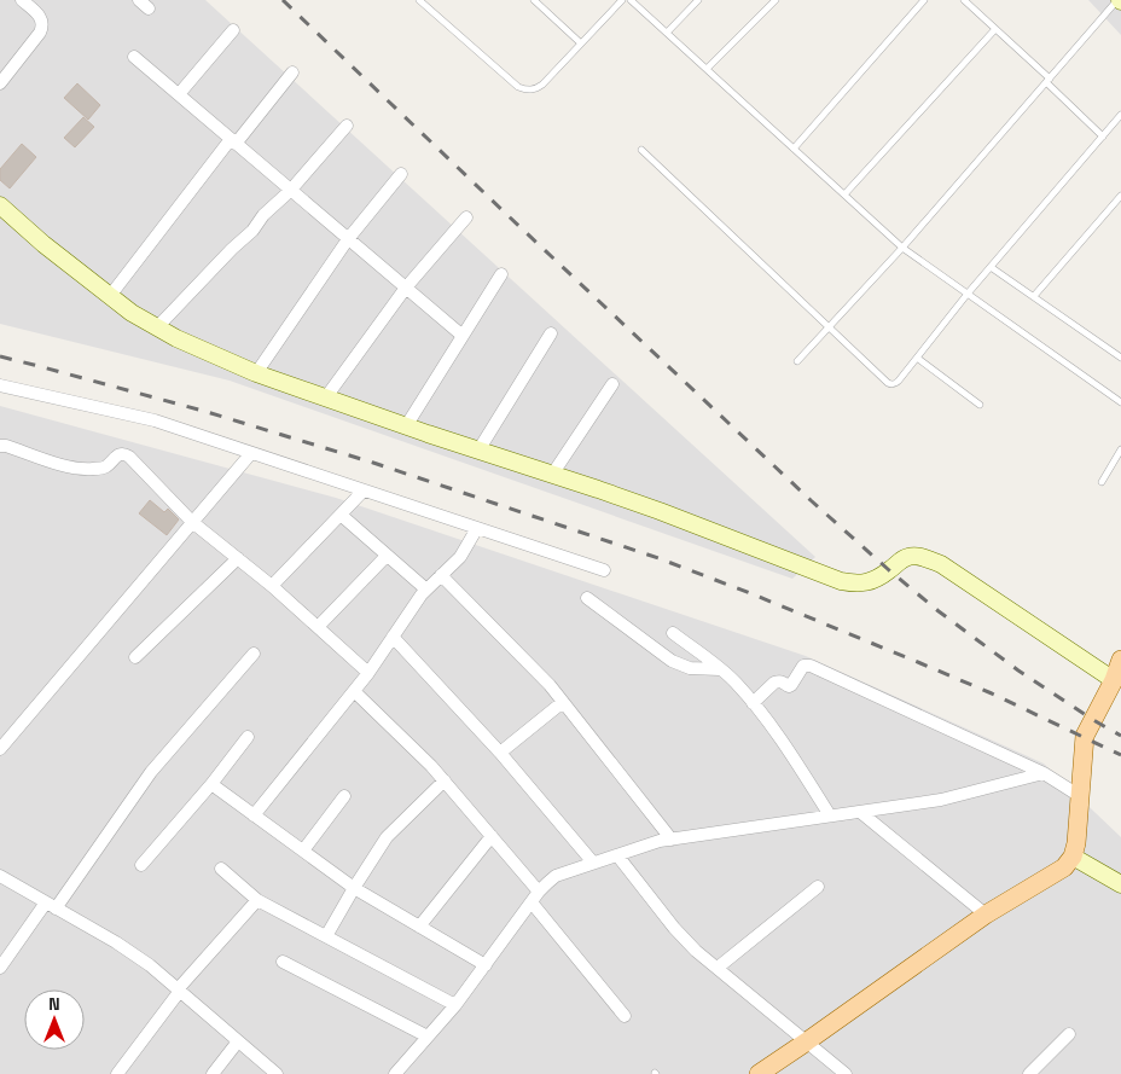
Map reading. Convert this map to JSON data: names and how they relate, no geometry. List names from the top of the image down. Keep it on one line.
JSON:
{"north":"top"}
